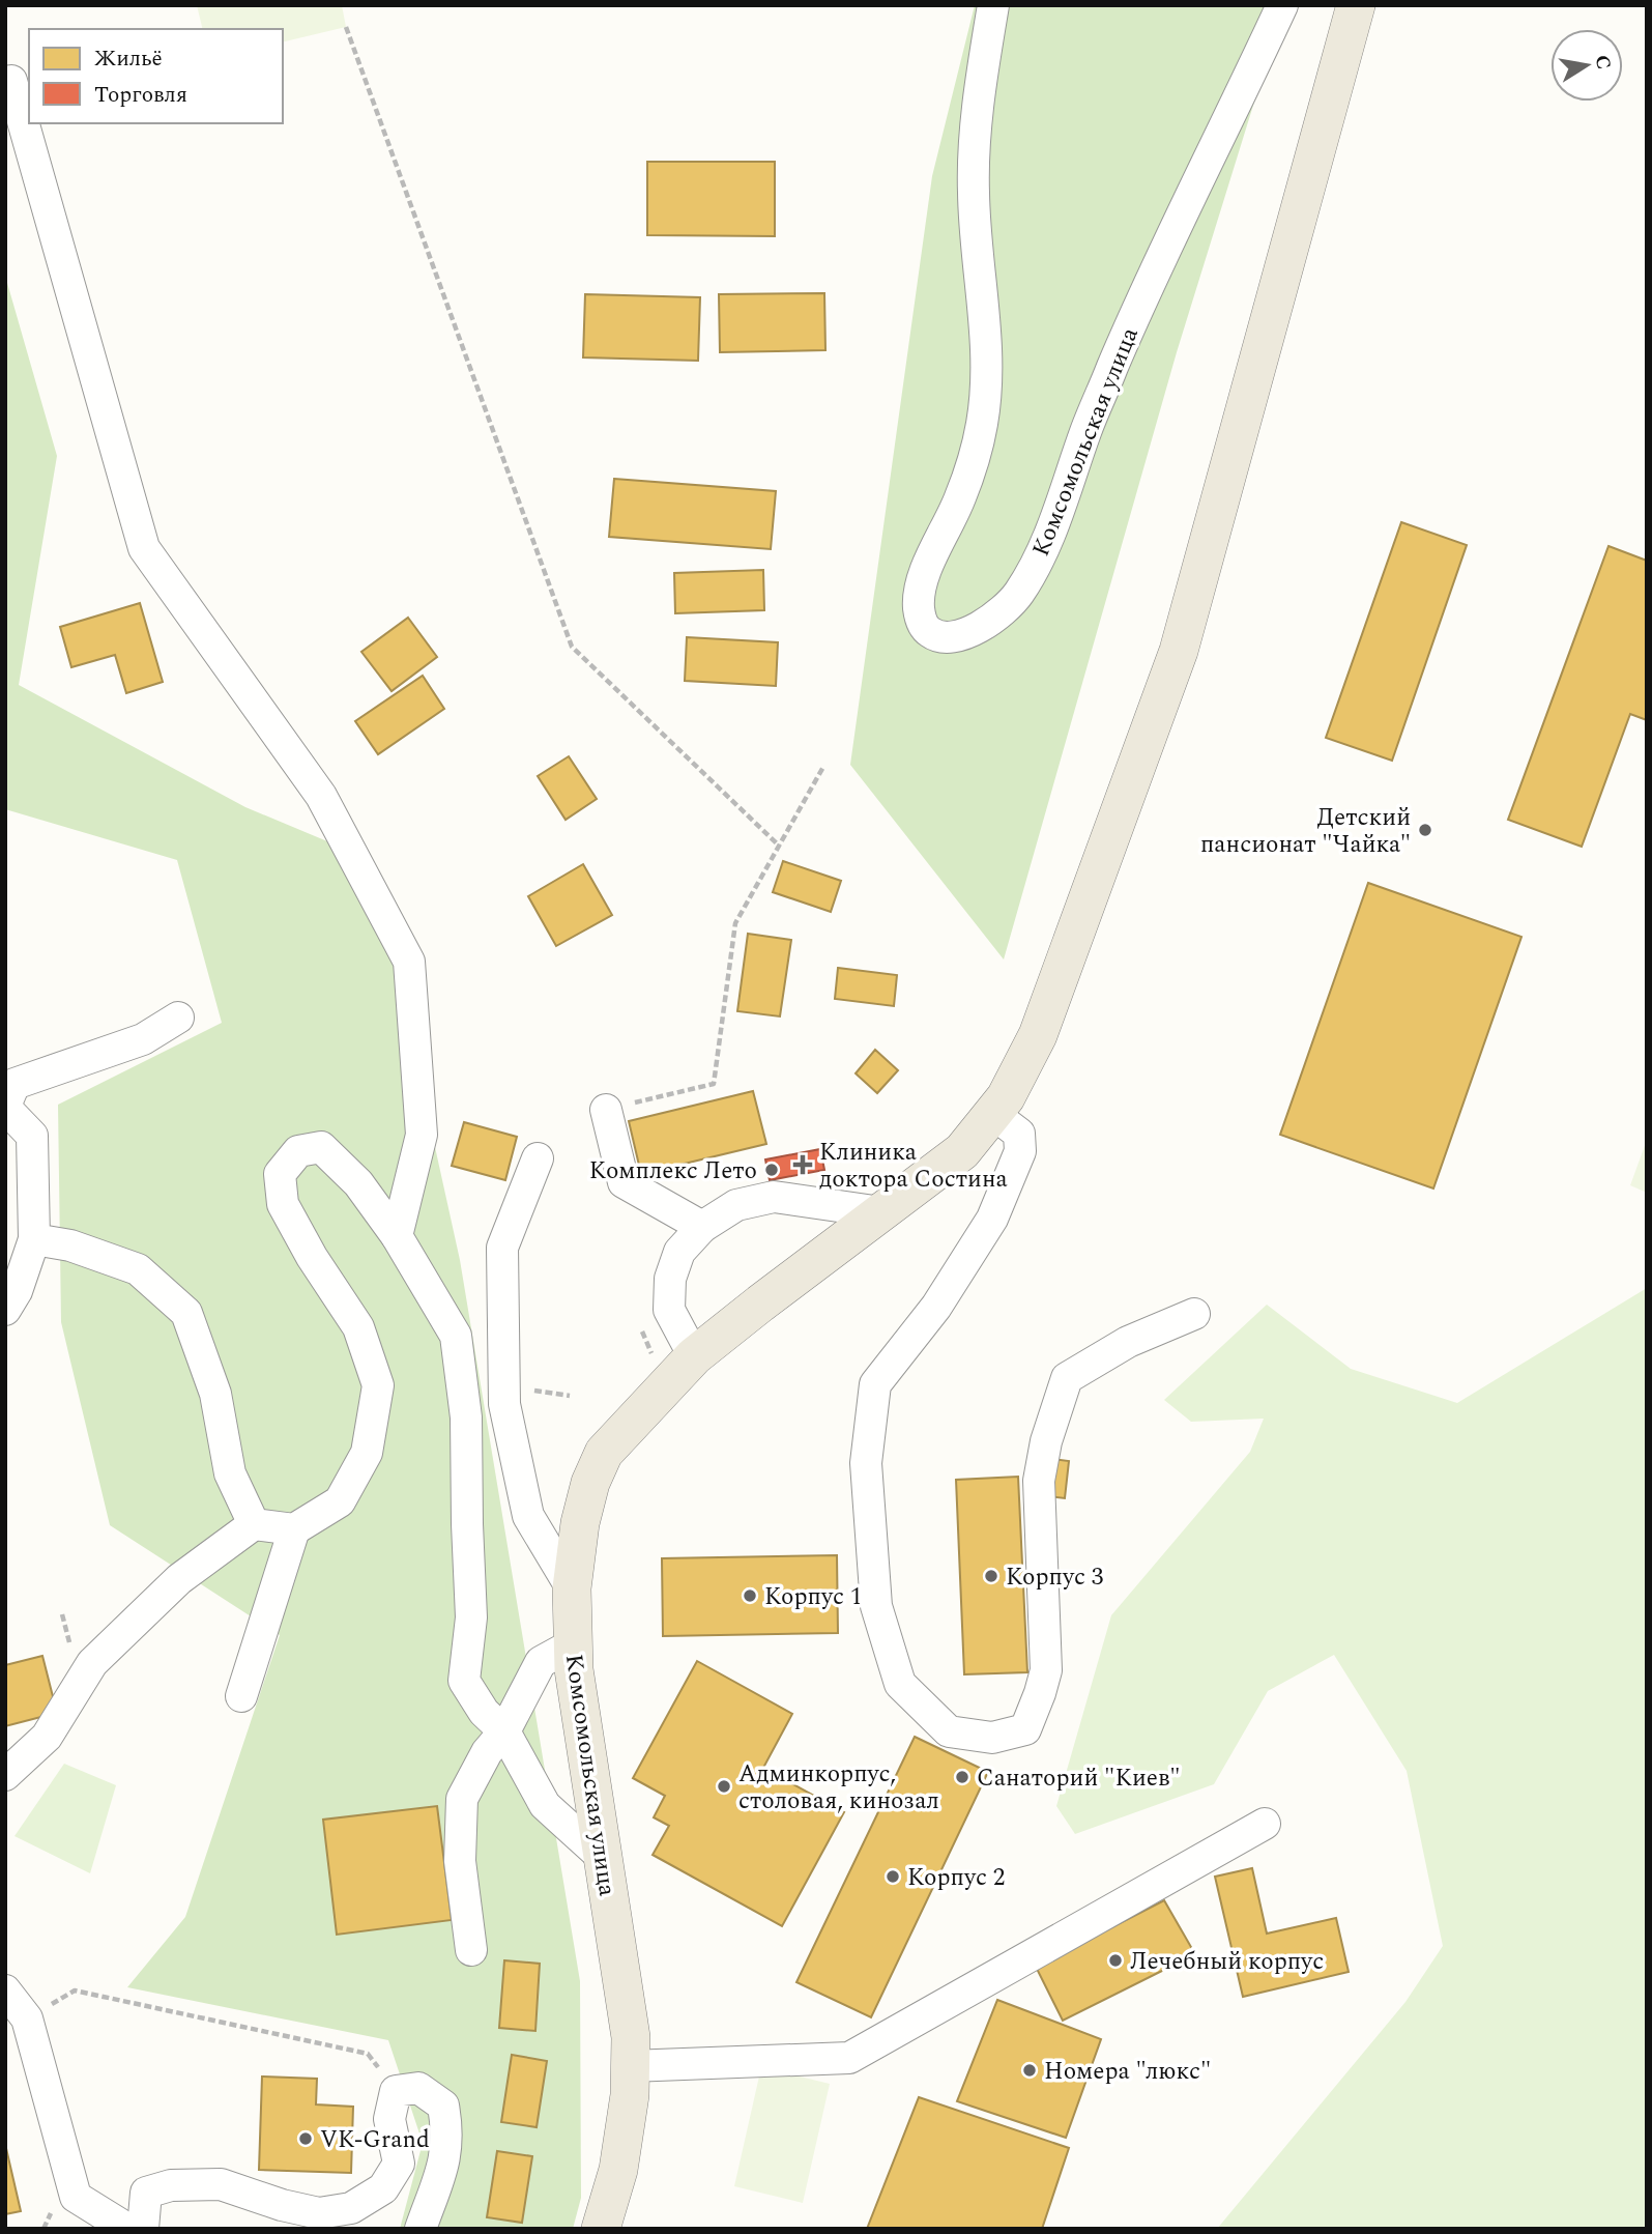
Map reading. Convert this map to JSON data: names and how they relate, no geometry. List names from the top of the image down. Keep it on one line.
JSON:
{"streets":{"main road":["Комсомольская улица"]},"places":{"other":["Детский пансионат \"Чайка\"","Комплекс Лето","Корпус 3","Корпус 1","Санаторий \"Киев\"","Админкорпус, столовая, кинозал","Корпус 2","Лечебный корпус","Номера \"люкс\"","VK-Grand"],"health":["Клиника доктора Состина"]},"legend":["Жильё","Торговля"],"north":"right"}
